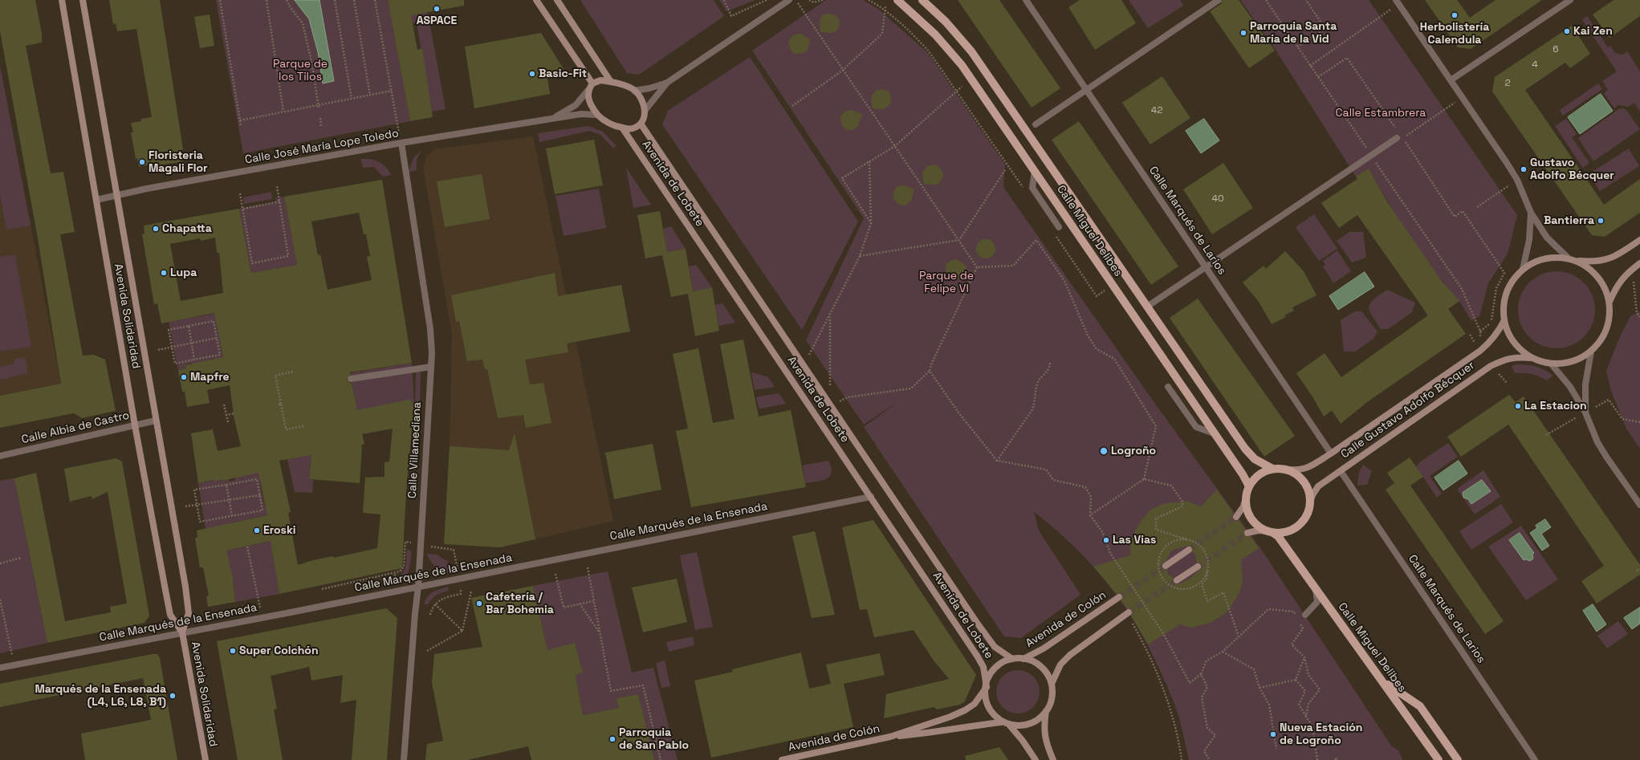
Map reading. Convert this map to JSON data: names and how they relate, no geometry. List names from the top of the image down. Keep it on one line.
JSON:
{"streets":{"main road":["Avenida de Lobete","Calle Miguel Delibes","Avenida Solidaridad","Calle Gustavo Adolfo Bécquer","Avenida de Colón"],"street":["Calle José María Lope Toledo","Calle Marqués de Larios","Calle Albia de Castro","Calle Villamediana","Calle Marqués de la Ensenada"]},"crossings":[["Calle José María Lope Toledo","Avenida de Lobete"],["Calle José María Lope Toledo","Avenida Solidaridad"],["Calle José María Lope Toledo","Calle Villamediana"],["Avenida de Lobete","Calle Marqués de la Ensenada"],["Avenida de Lobete","Avenida de Colón"],["Calle Marqués de Larios","Calle Gustavo Adolfo Bécquer"],["Calle Miguel Delibes","Calle Gustavo Adolfo Bécquer"],["Avenida Solidaridad","Calle Albia de Castro"],["Avenida Solidaridad","Calle Marqués de la Ensenada"],["Calle Villamediana","Calle Marqués de la Ensenada"]],"parks":["Parque de los Tilos","Calle Estambrera","Parque de Felipe VI"],"places":["ASPACE","Herbolistería Calendula","Kai Zen","Parroquia Santa María de la Vid","Basic-Fit","Floristeria Magali Flor","Gustavo Adolfo Bécquer","Bantierra","Chapatta","Lupa","Mapfre","La Estacion","Logroño","Eroski","Las Vias","Cafetería / Bar Bohemia","Super Colchón","Marqués de la Ensenada (L4, L6, L8, B1)","Nueva Estación de Logroño","Parroquia de San Pablo"],"house_numbers":["6","4","2","42","40"]}
